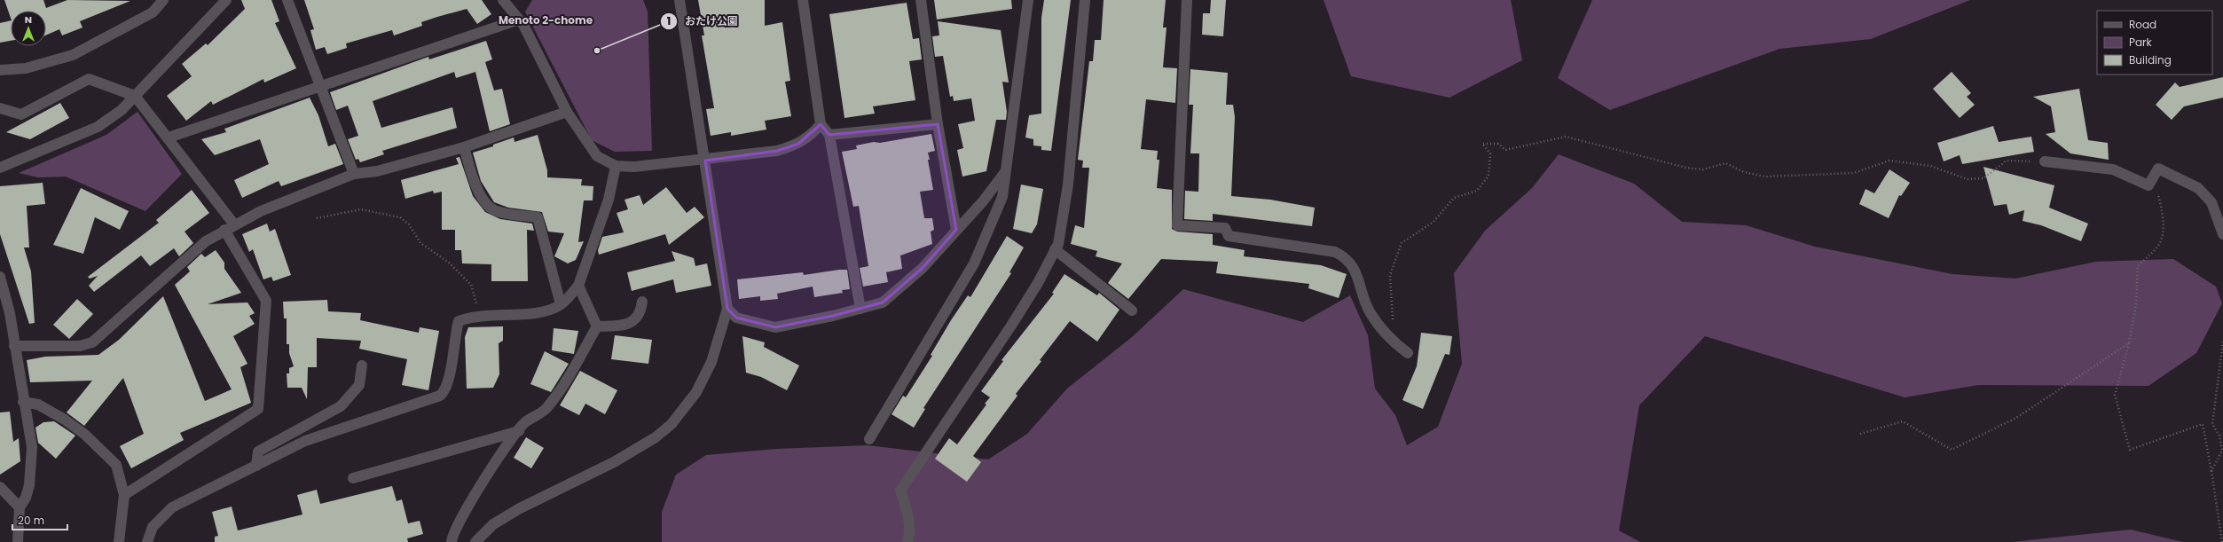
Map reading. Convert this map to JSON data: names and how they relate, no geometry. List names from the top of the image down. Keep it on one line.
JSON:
{"districts":["Menoto 2-chome"],"places":["おたけ公園"],"legend":["Road","Park","Building"],"scale_bar":"20 m","north":"top"}
